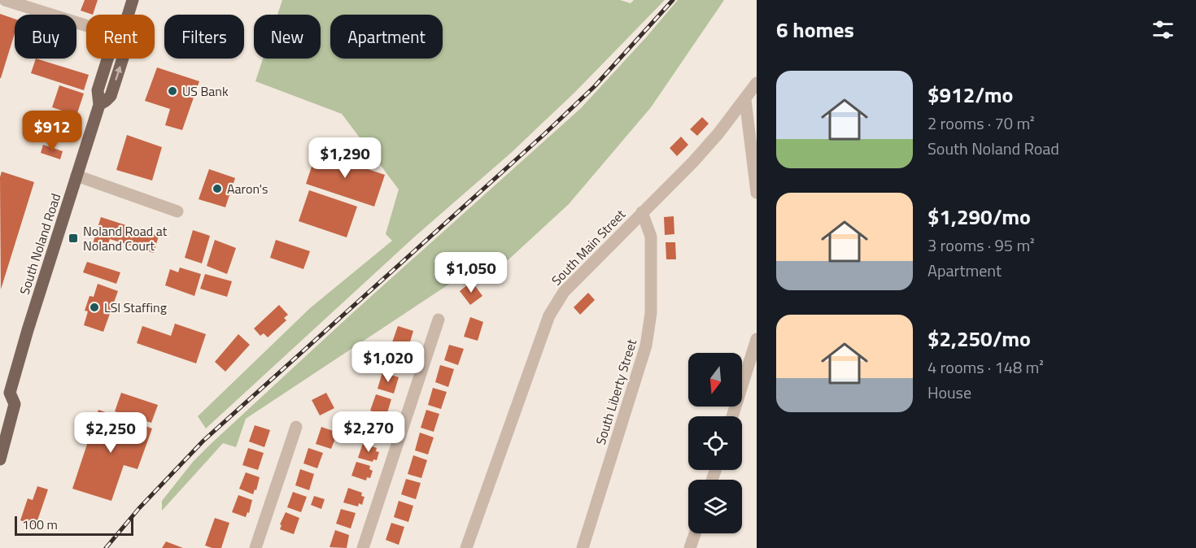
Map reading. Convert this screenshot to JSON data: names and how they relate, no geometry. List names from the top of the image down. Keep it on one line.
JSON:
{"streets":{"main road":["South Noland Road"],"street":["South Main Street","South Liberty Street"]},"crossings":[["South Main Street","South Liberty Street"]],"places":{"other":["US Bank","Aaron's","LSI Staffing"],"transit":["Noland Road at Noland Court"]},"scale_bar":"100 m","north":"bottom","page":{"heading":"6 homes","chip":["Buy","Rent","Filters","New","Apartment"],"list":[{"name":"$912/mo","note":"2 rooms · 70 m² · South Noland Road"},{"name":"$1,290/mo","note":"3 rooms · 95 m² · Apartment"},{"name":"$2,250/mo","note":"4 rooms · 148 m² · House"}],"price":["$912","$1,290","$1,050","$1,020","$2,270","$2,250"],"scale":"100 m"}}
